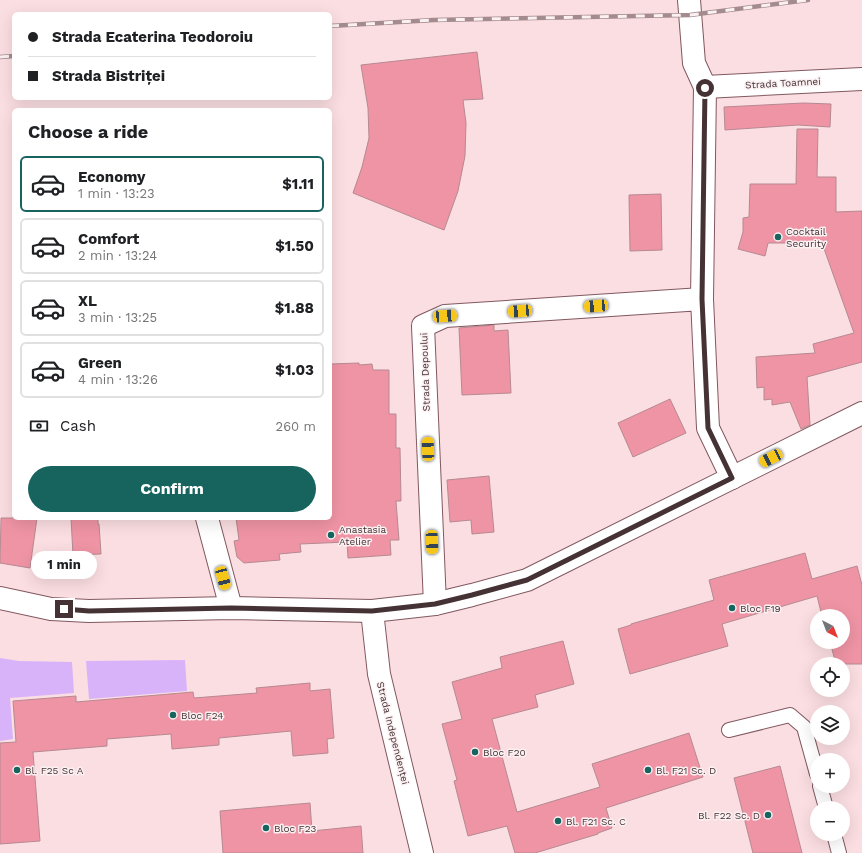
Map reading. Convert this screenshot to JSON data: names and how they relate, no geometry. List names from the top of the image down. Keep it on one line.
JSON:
{"streets":{"street":["Strada Toamnei","Strada Depoului","Strada Independenței"]},"places":["Cocktail Security","Anastasia Atelier","Bloc F19","Bloc F24","Bloc F20","Bl. F25 Sc A","Bl. F21 Sc. D","Bl. F22 Sc. D","Bl. F21 Sc. C","Bloc F23"],"north":"bottom right","page":{"banner":["Strada Ecaterina Teodoroiu","Strada Bistriței"],"heading":"Choose a ride","list":[{"name":"Economy","note":"1 min · 13:23","value":"$1.11"},{"name":"Comfort","note":"2 min · 13:24","value":"$1.50"},{"name":"XL","note":"3 min · 13:25","value":"$1.88"},{"name":"Green","note":"4 min · 13:26","value":"$1.03"}],"pay":["Cash","260 m"],"buttons":"Confirm","bubble":"1 min","map_buttons":["+","−"]}}
